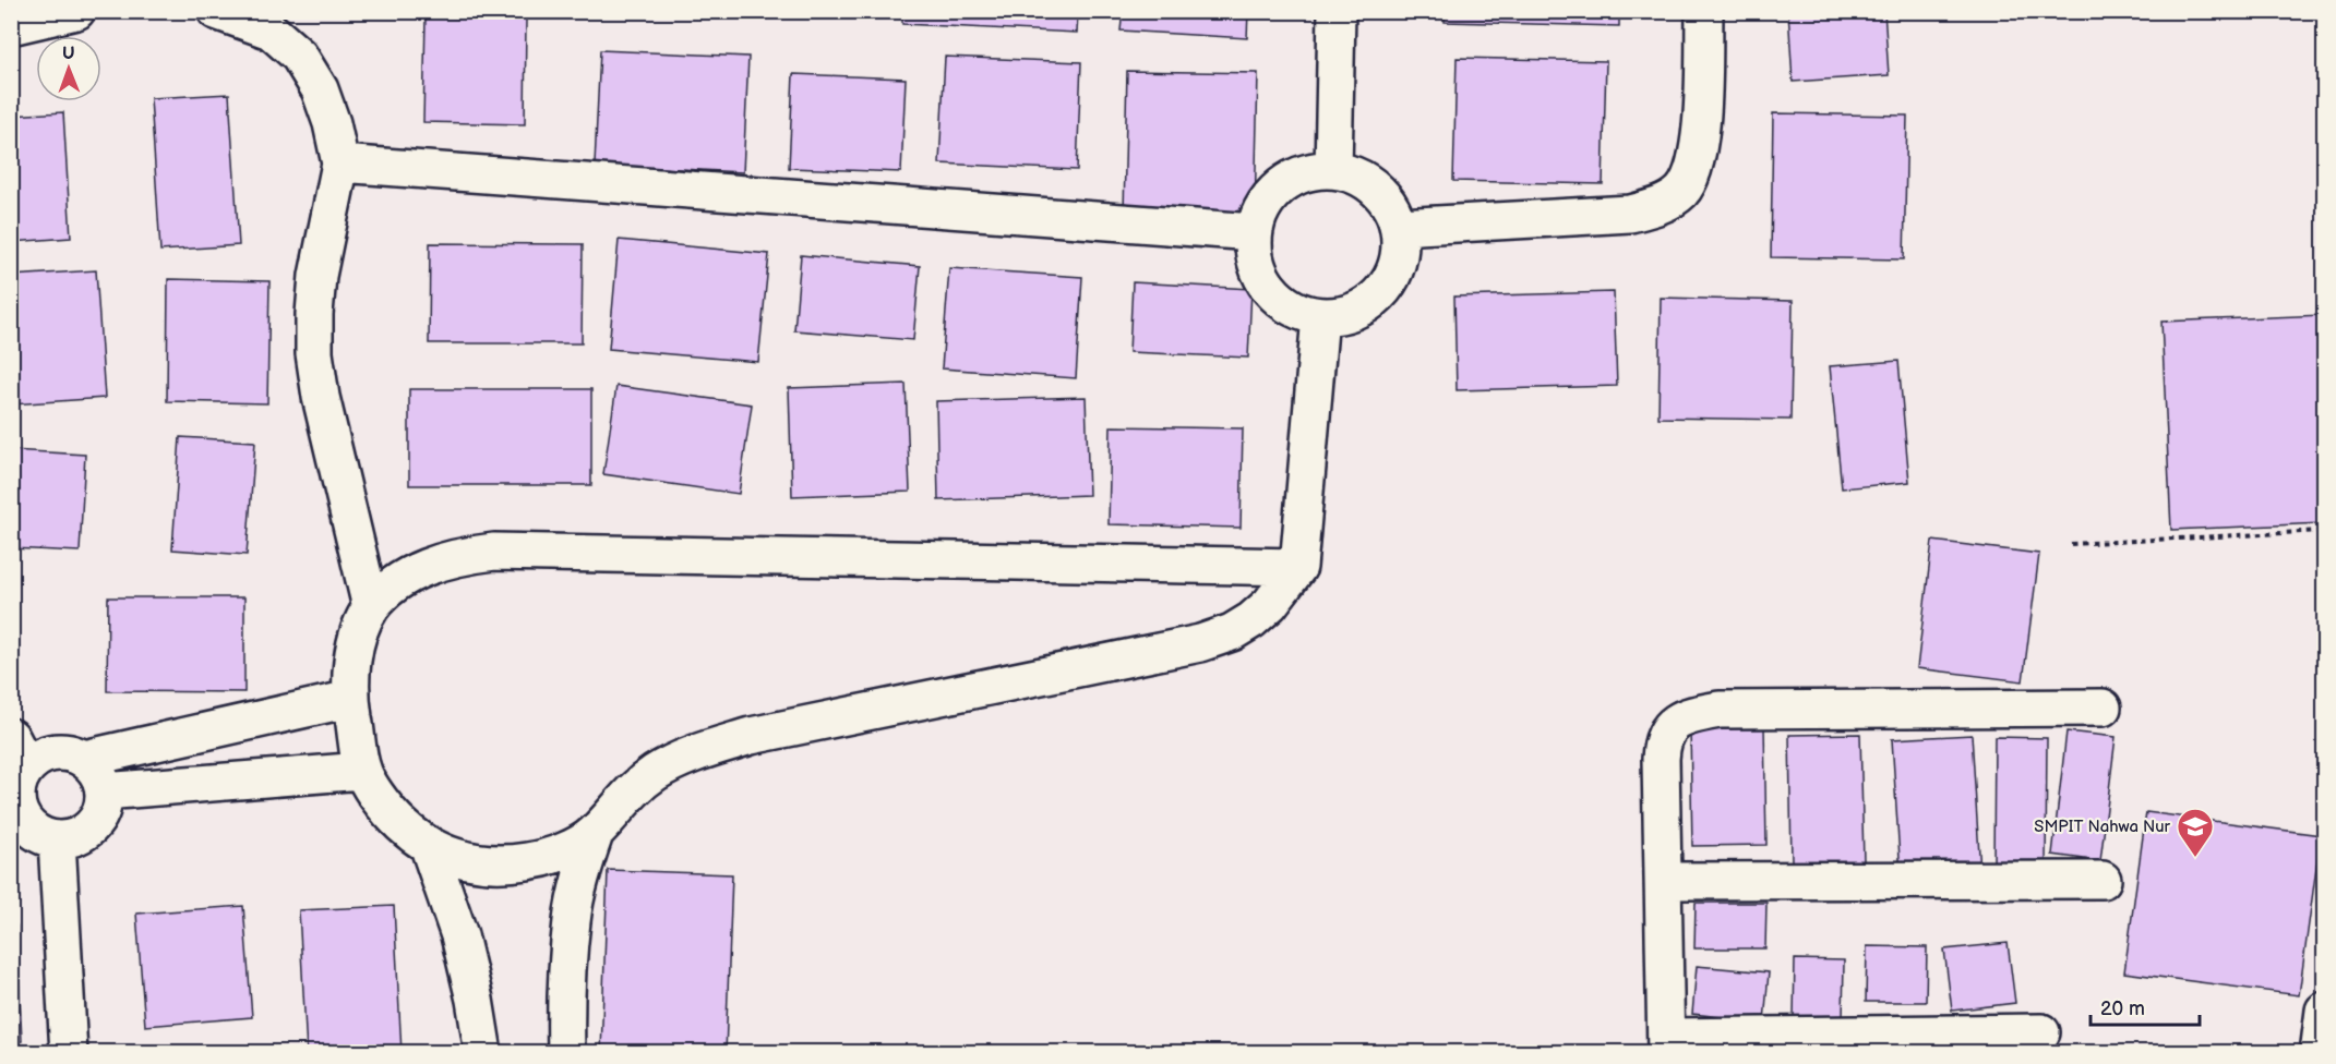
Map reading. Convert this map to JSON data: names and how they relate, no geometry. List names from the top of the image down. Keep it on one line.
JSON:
{"places":{"school or university":["SMPIT Nahwa Nur"]},"scale_bar":"20 m","north":"top"}
